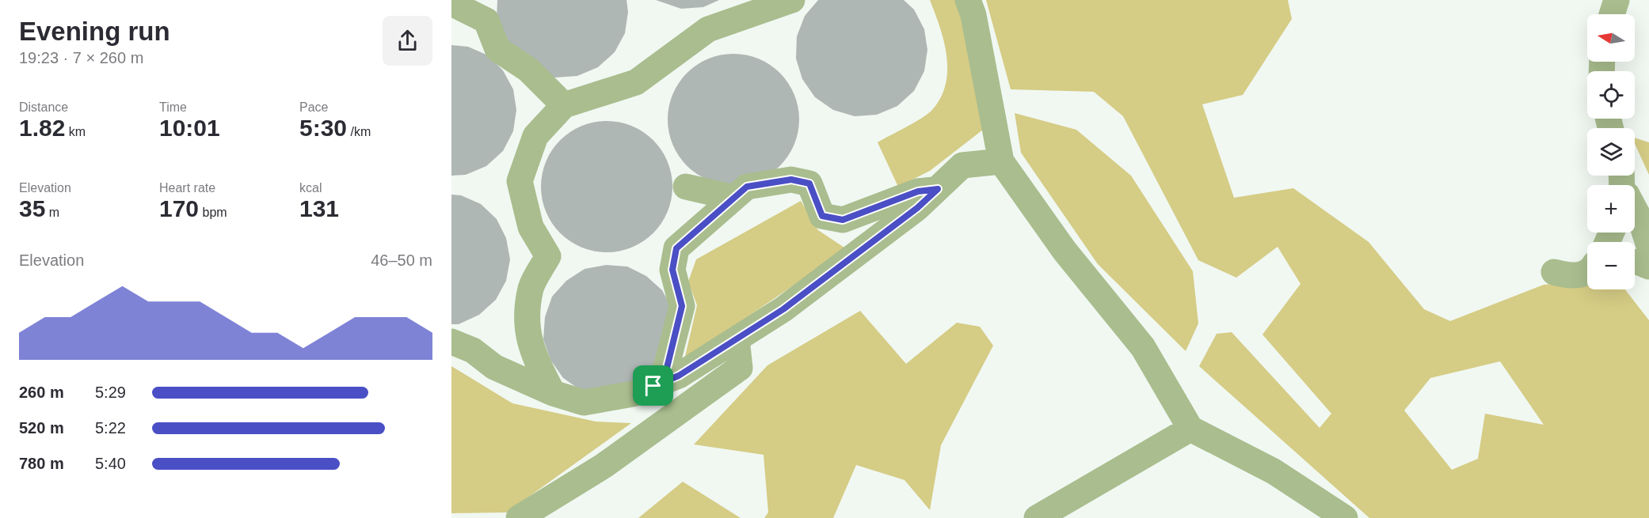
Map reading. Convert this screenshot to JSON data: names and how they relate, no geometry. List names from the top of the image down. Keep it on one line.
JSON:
{"north":"left","page":{"heading":["Evening run","19:23 · 7 × 260 m"],"map_buttons":["+","−"],"stats":[["Distance","1.82 km"],["Time","10:01"],["Pace","5:30 /km"],["Elevation","35 m"],["Heart rate","170 bpm"],["kcal","131"]],"chart":["Elevation","46–50 m"],"list":[{"name":"260 m","note":"5:29"},{"name":"520 m","note":"5:22"},{"name":"780 m","note":"5:40"}]}}
